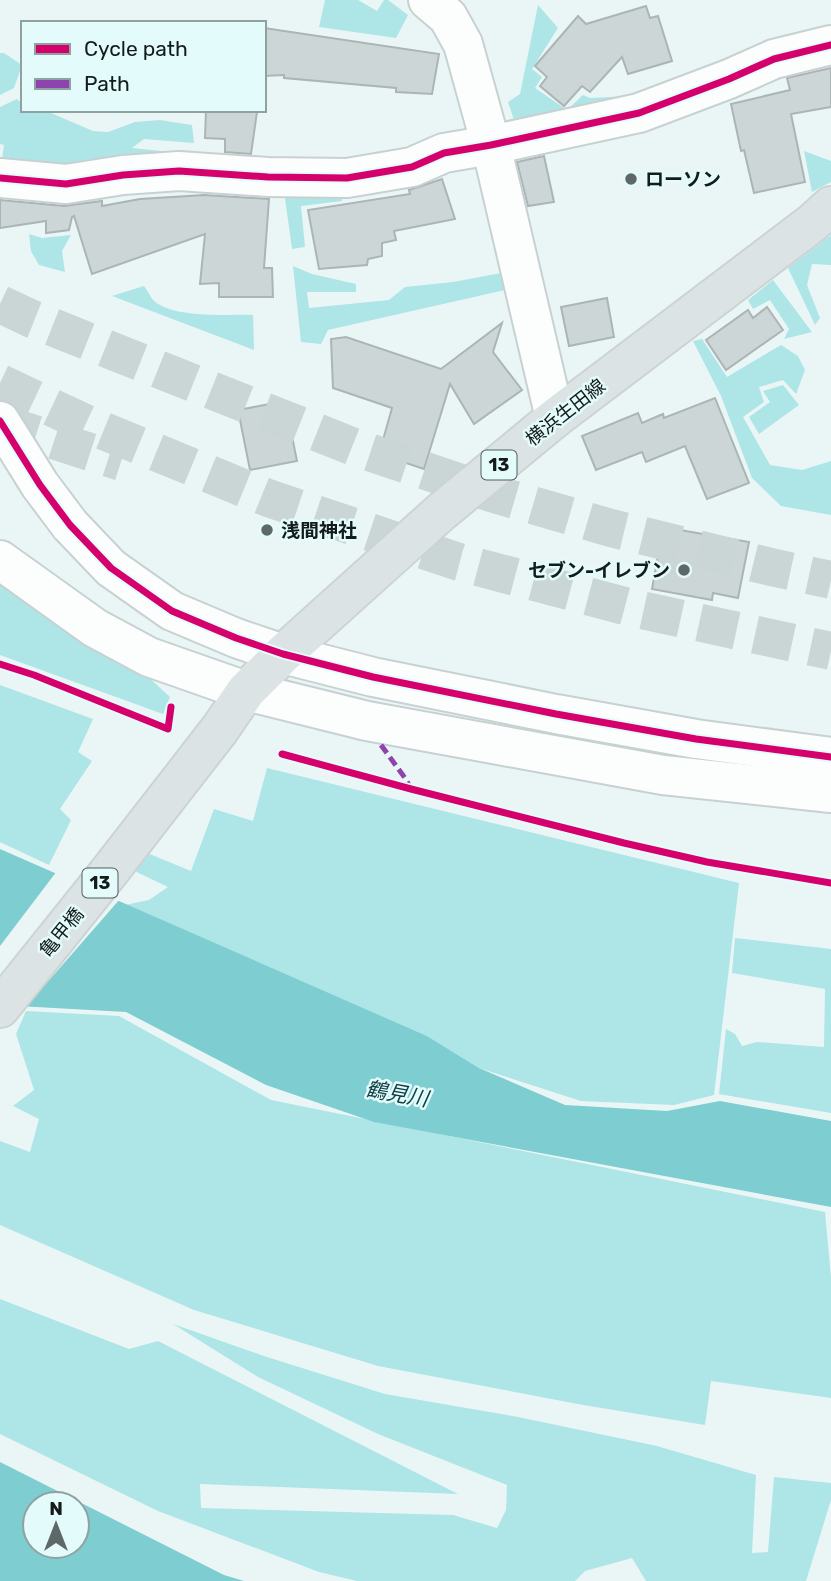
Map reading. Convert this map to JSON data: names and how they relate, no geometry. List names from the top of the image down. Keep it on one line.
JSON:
{"streets":{"main road":["横浜生田線","13","亀甲橋"]},"crossings":[["横浜生田線","亀甲橋"]],"water":["鶴見川"],"places":["ローソン","浅間神社","セブン-イレブン"],"legend":["Cycle path","Path"],"north":"top"}
